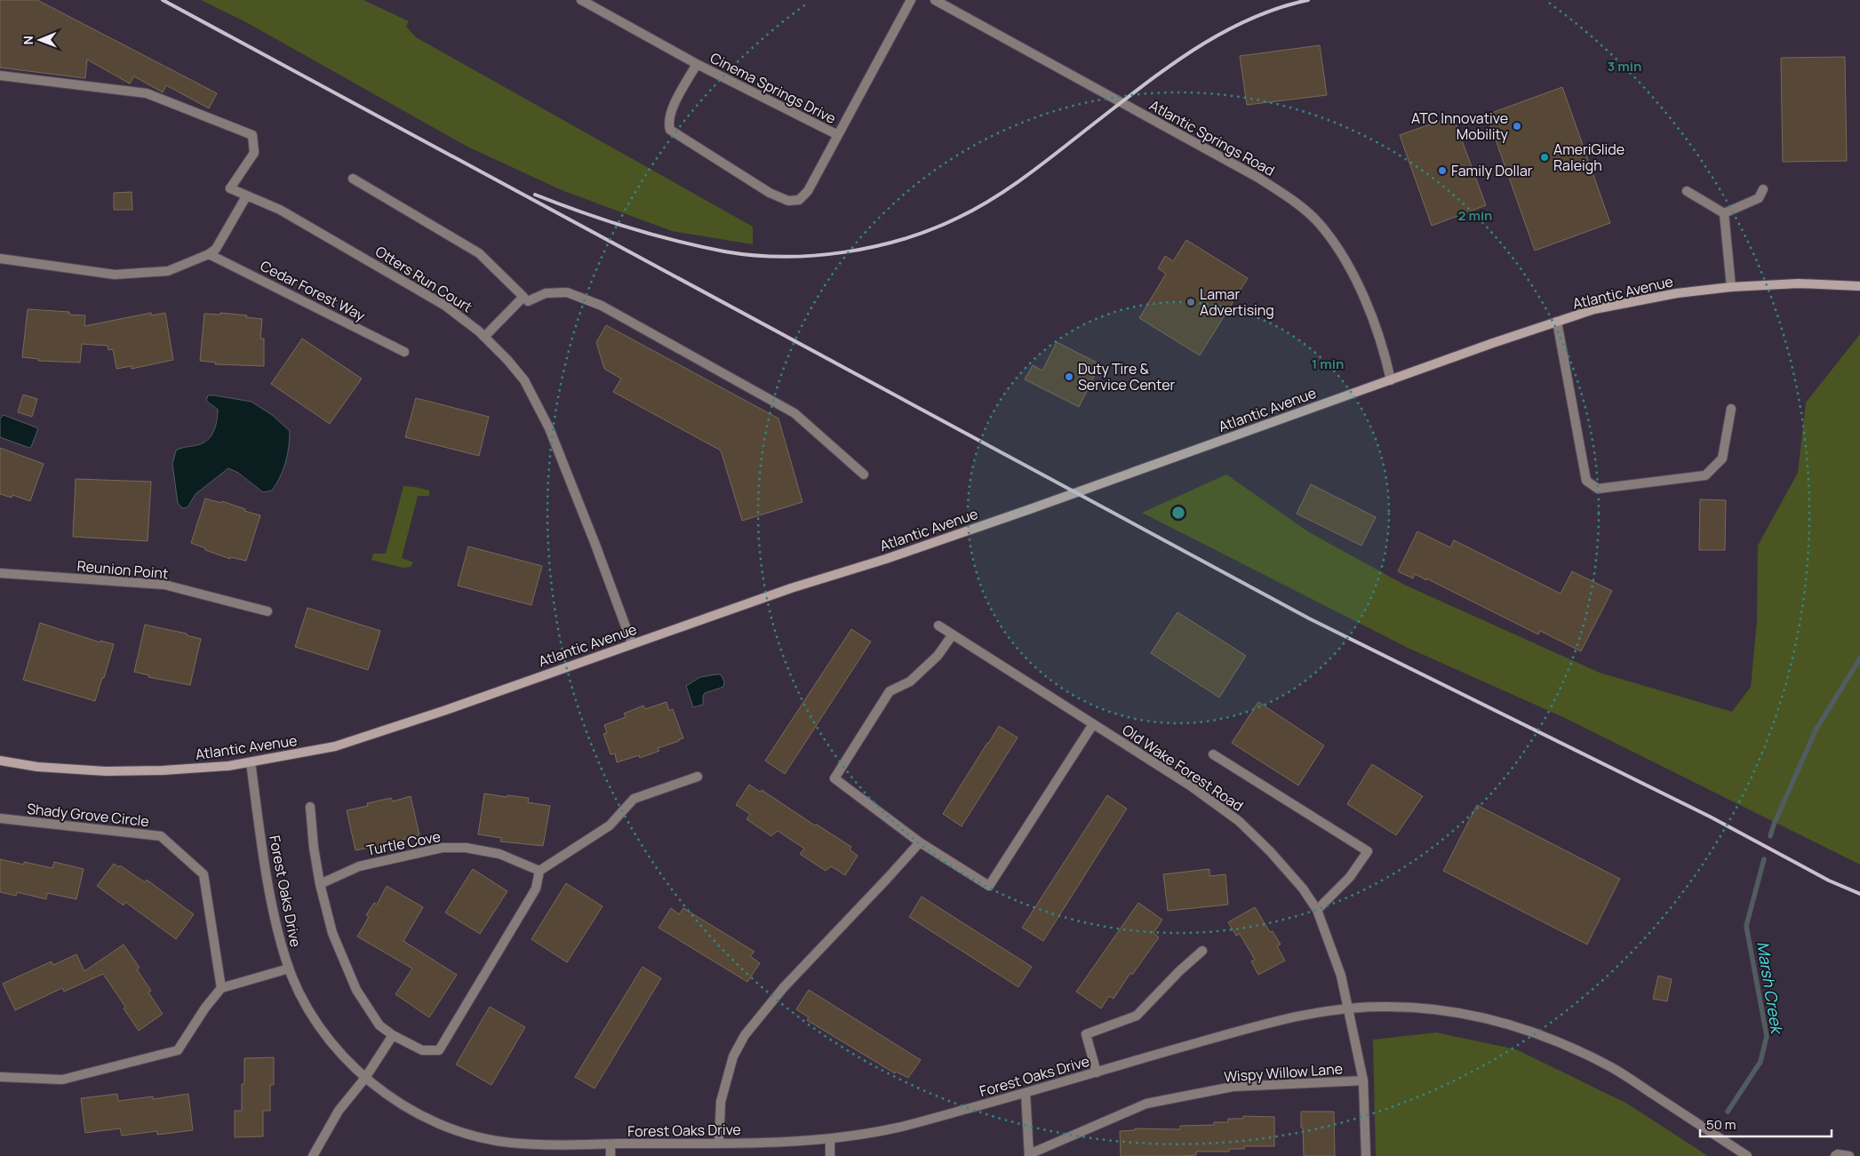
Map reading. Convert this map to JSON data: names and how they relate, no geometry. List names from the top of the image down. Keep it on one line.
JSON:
{"streets":{"main road":["Atlantic Avenue"],"street":["Cinema Springs Drive","Atlantic Springs Road","Otters Run Court","Cedar Forest Way","Reunion Point","Old Wake Forest Road","Shady Grove Circle","Turtle Cove","Forest Oaks Drive","Wispy Willow Lane"]},"crossings":[["Atlantic Springs Road","Atlantic Avenue"],["Otters Run Court","Atlantic Avenue"],["Atlantic Avenue","Forest Oaks Drive"],["Old Wake Forest Road","Forest Oaks Drive"],["Old Wake Forest Road","Wispy Willow Lane"]],"water":["Marsh Creek"],"places":["ATC Innovative Mobility","AmeriGlide Raleigh","Family Dollar","Lamar Advertising","Duty Tire & Service Center"],"scale_bar":"50 m","north":"left","rings":["3 min","2 min","1 min"]}
